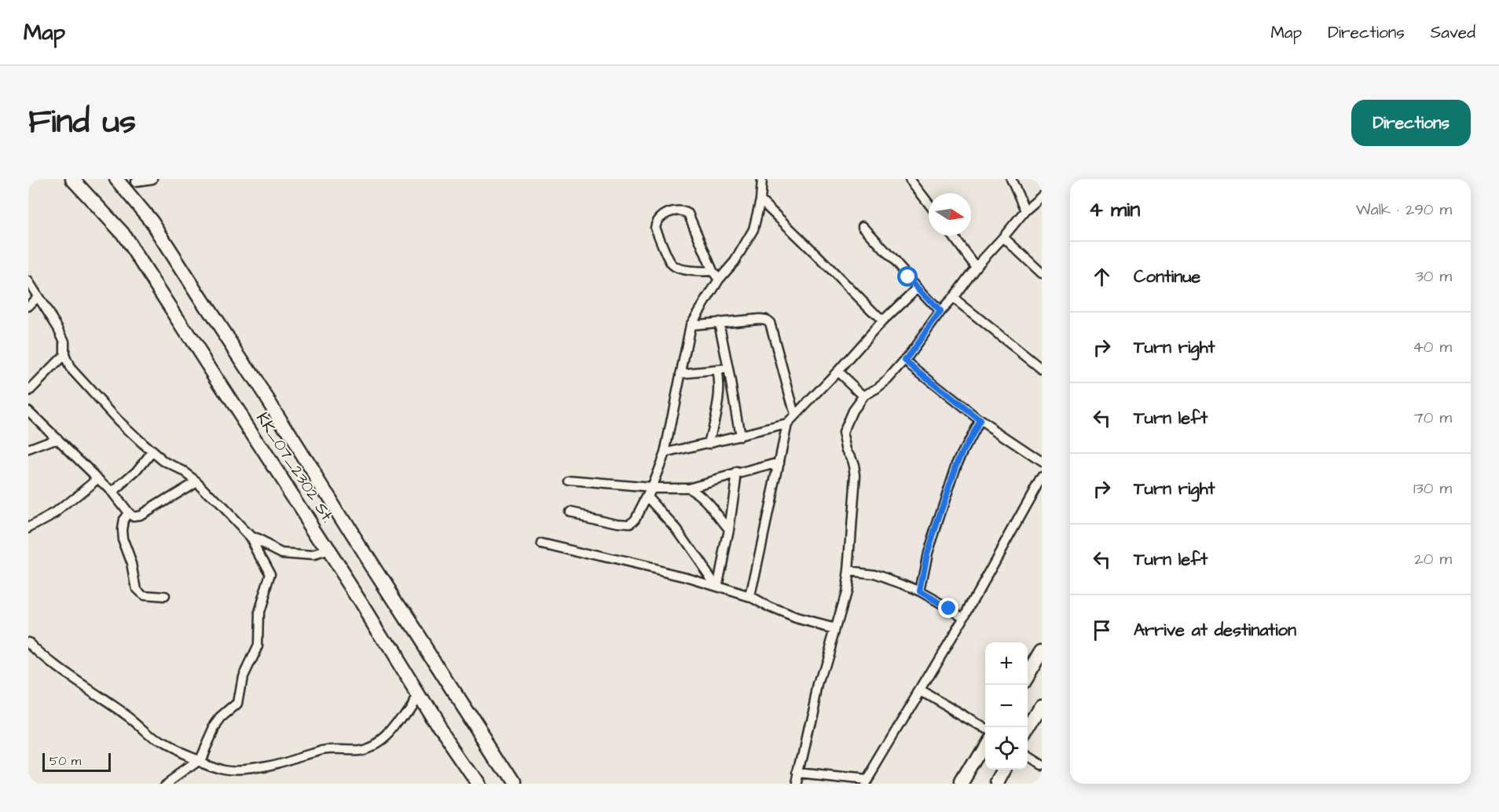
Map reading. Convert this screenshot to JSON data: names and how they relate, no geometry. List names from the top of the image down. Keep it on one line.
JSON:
{"streets":{"main road":["KK_07_2302 St."]},"scale_bar":"50 m","north":"right","page":{"header":"Map","nav":["Map","Directions","Saved"],"title":"Find us","buttons":"Directions","heading":["4 min","Walk · 290 m"],"list":[["Continue","30 m"],["Turn right","40 m"],["Turn left","70 m"],["Turn right","130 m"],["Turn left","20 m"],"Arrive at destination"],"map_buttons":["+","−"],"scale":"50 m"}}
